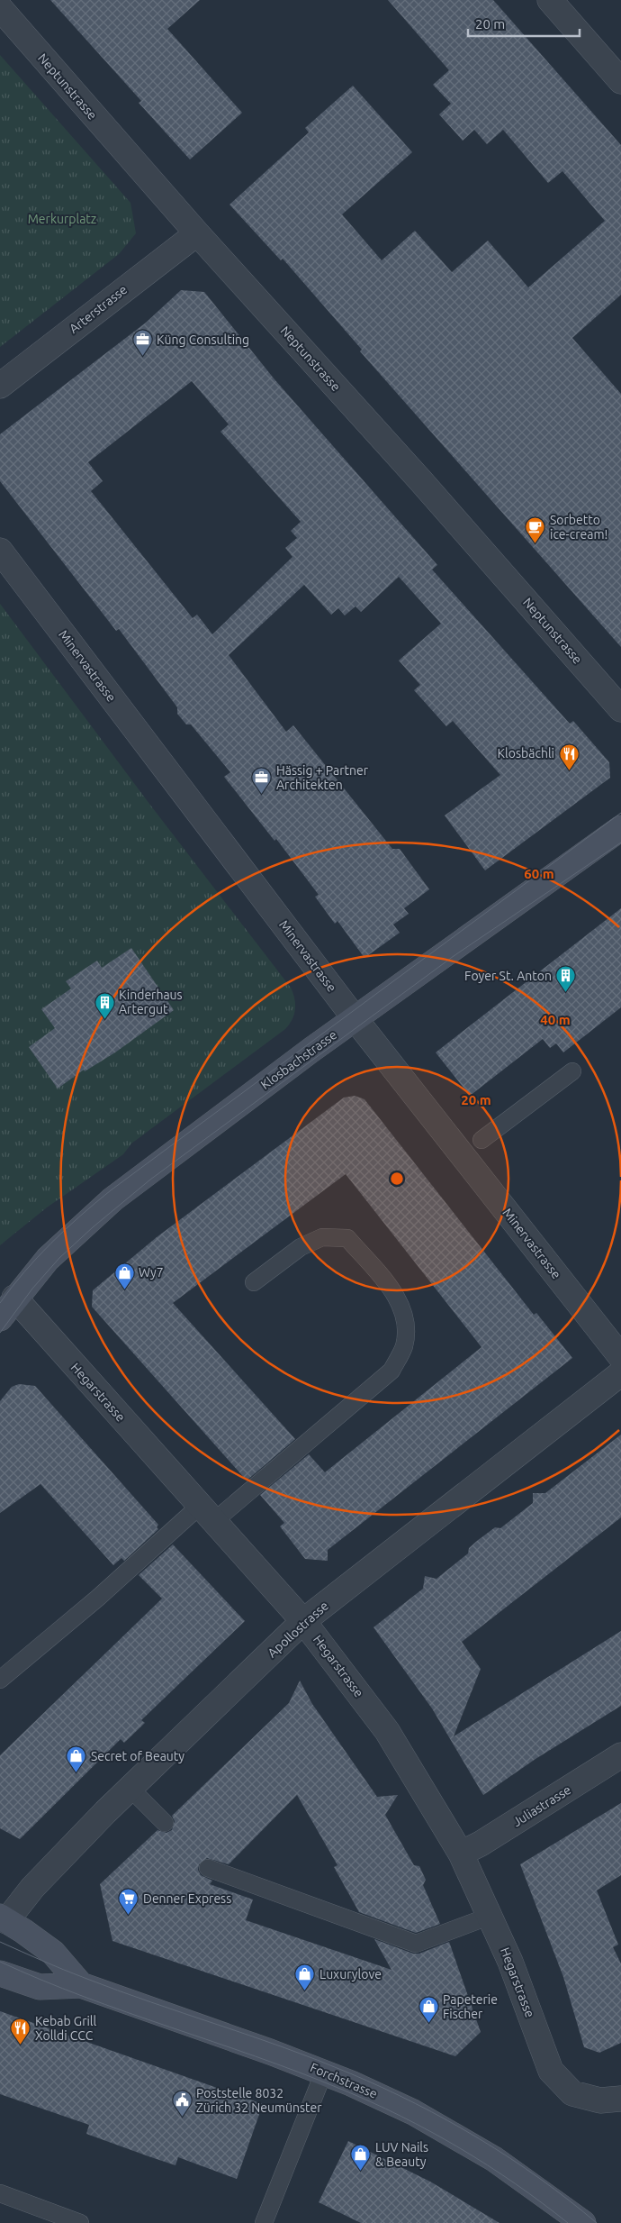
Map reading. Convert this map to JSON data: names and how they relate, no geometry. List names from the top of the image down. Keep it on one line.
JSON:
{"streets":{"street":["Neptunstrasse","Arterstrasse","Minervastrasse","Klosbachstrasse","Hegarstrasse","Apollostrasse","Juliastrasse","Forchstrasse"]},"crossings":[["Neptunstrasse","Arterstrasse"],["Minervastrasse","Klosbachstrasse"],["Klosbachstrasse","Hegarstrasse"],["Hegarstrasse","Apollostrasse"],["Hegarstrasse","Juliastrasse"],["Apollostrasse","Forchstrasse"]],"parks":["Merkurplatz"],"places":{"office":["Küng Consulting","Hässig + Partner Architekten"],"cafe":["Sorbetto ice-cream!"],"restaurant":["Klosbächli","Kebab Grill Xolldi CCC"],"building":["Foyer St. Anton","Kinderhaus Artergut"],"shop":["Wy7","Secret of Beauty","Luxurylove","Papeterie Fischer","LUV Nails & Beauty"],"supermarket":["Denner Express"],"public building":["Poststelle 8032 Zürich 32 Neumünster"]},"scale_bar":"20 m","rings":["60 m","40 m","20 m"]}
